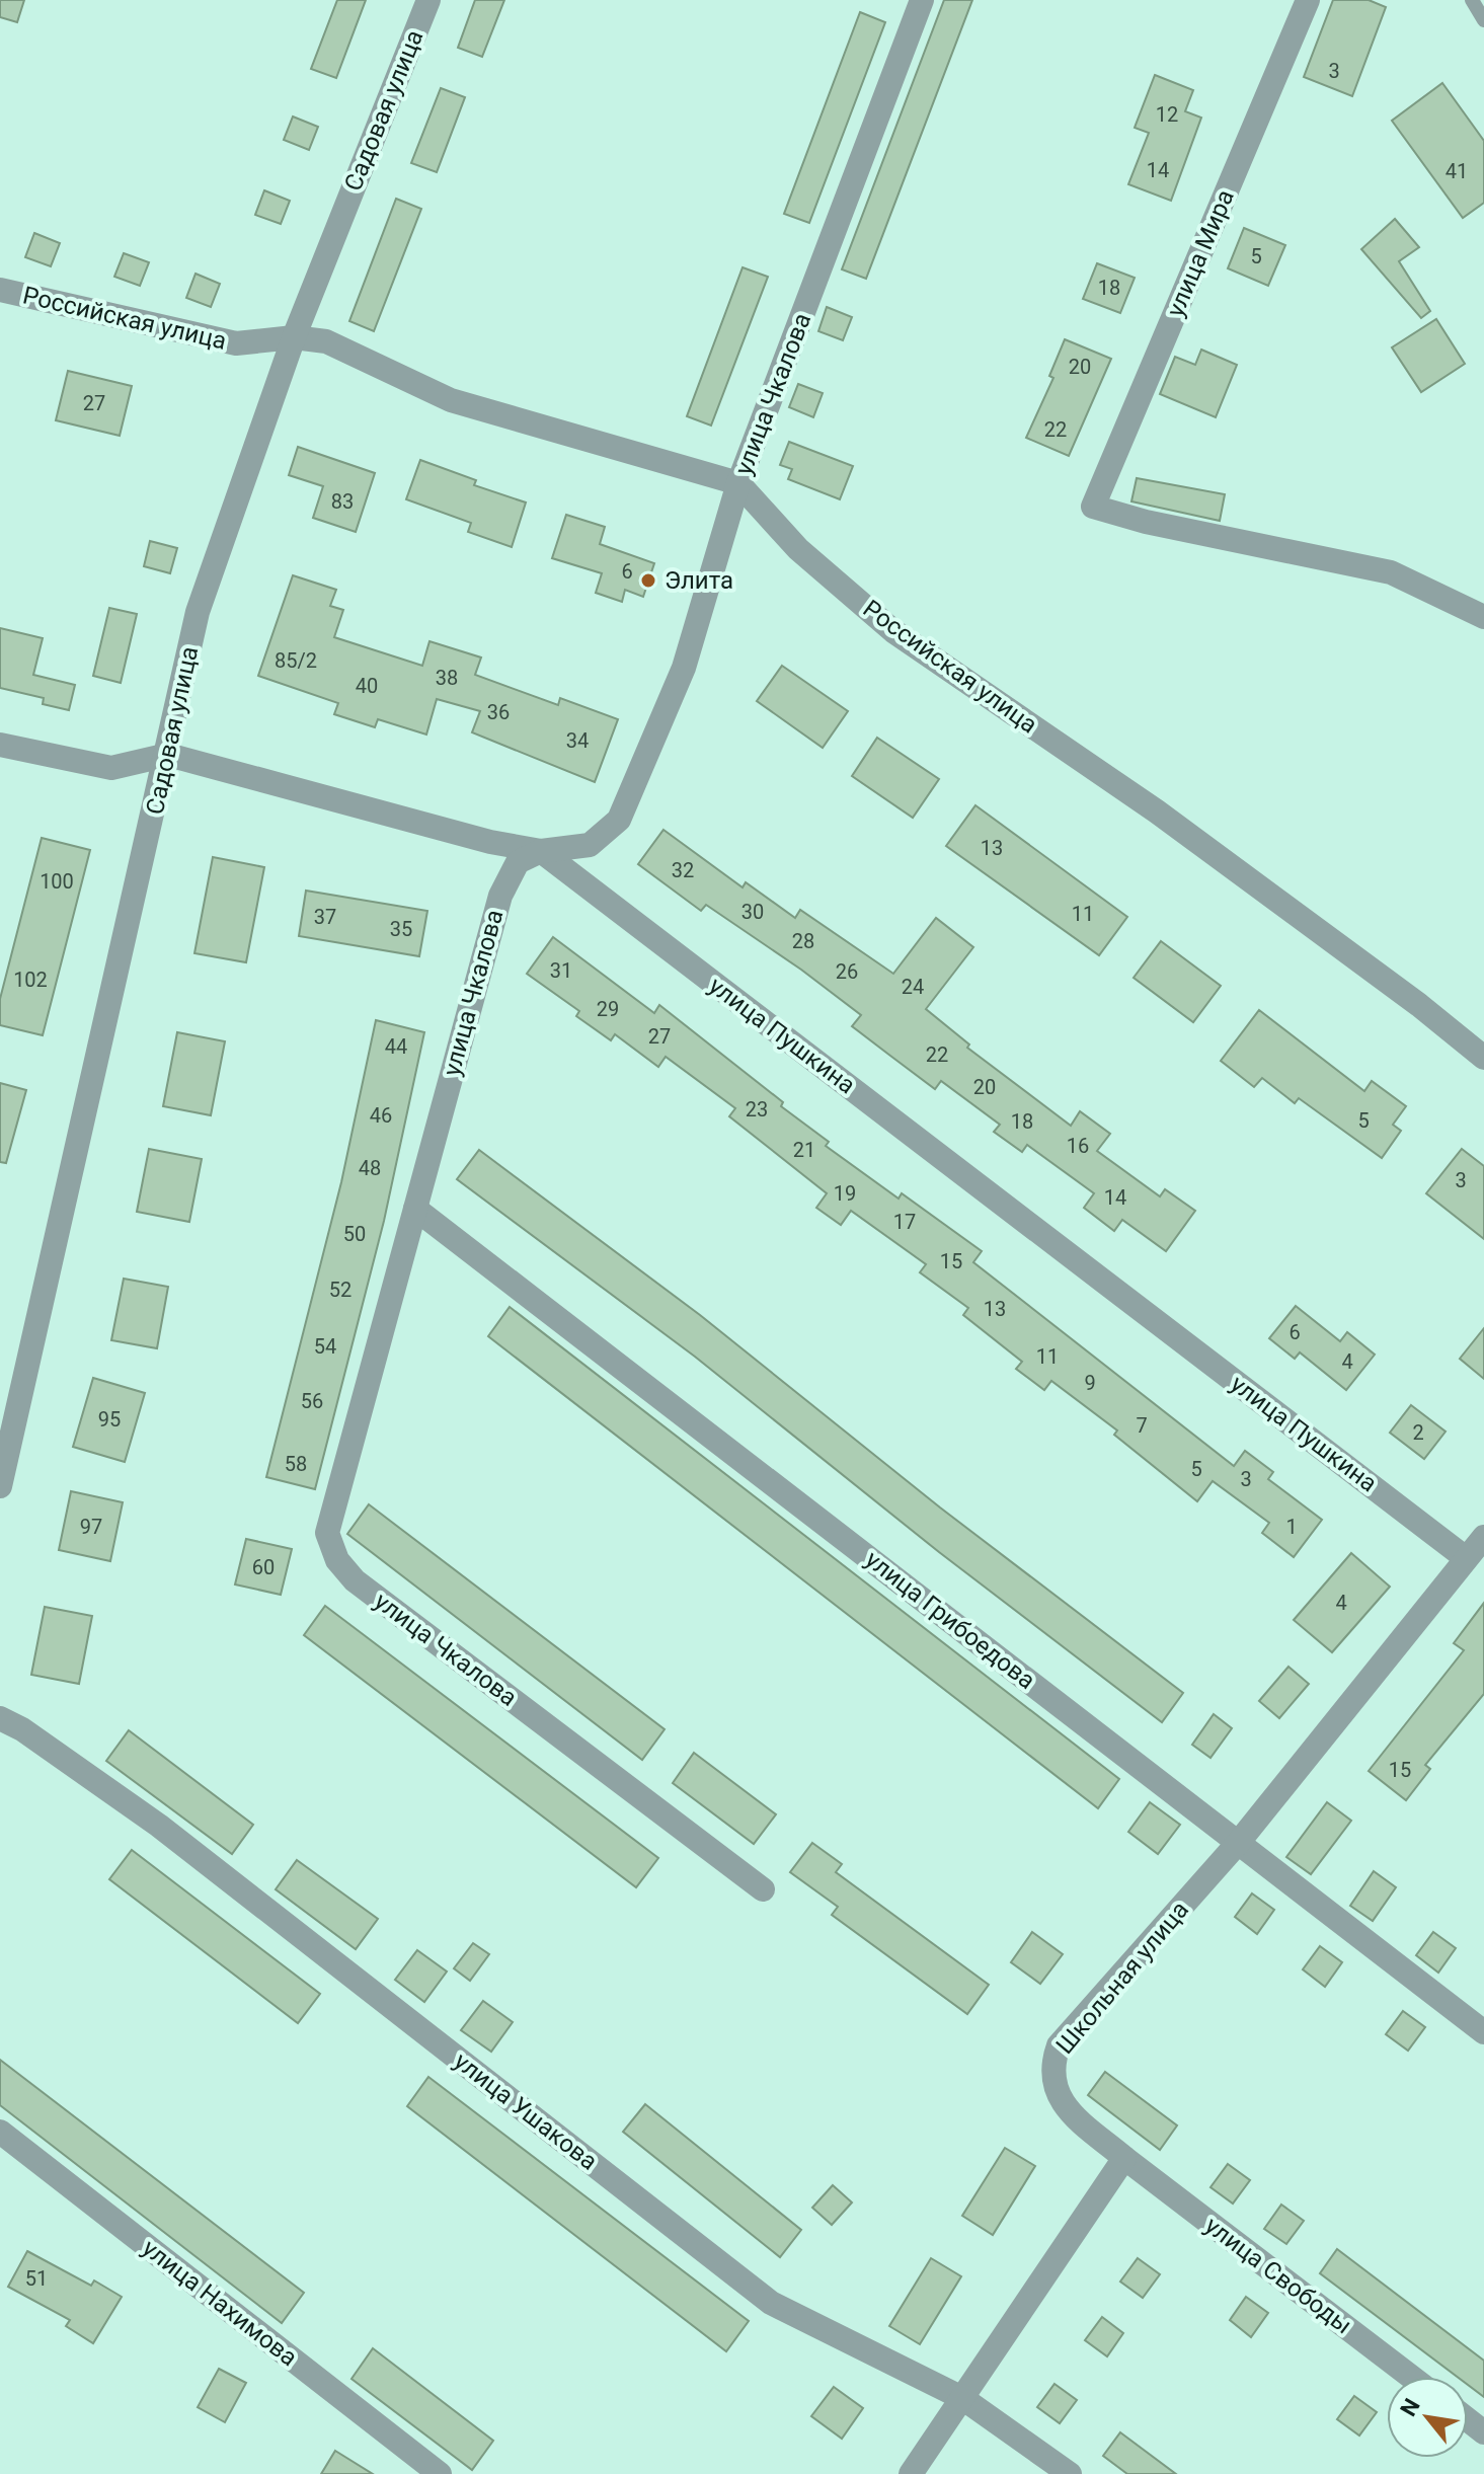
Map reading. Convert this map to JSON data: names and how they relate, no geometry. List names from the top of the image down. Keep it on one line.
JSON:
{"streets":{"street":["Садовая улица","улица Мира","Российская улица","улица Чкалова","улица Пушкина","улица Грибоедова","Школьная улица","улица Ушакова","улица Свободы","улица Нахимова"]},"crossings":[["Садовая улица","Российская улица"],["Садовая улица","улица Пушкина"],["Российская улица","улица Чкалова"],["улица Чкалова","улица Пушкина"],["улица Чкалова","улица Грибоедова"],["улица Пушкина","Школьная улица"],["улица Грибоедова","Школьная улица"],["Школьная улица","улица Свободы"]],"places":["Элита"],"house_numbers":["3","12","14","41","5","18","20","27","22","83","6","85/2","38","40","36","34","13","32","100","30","11","37","35","28","31","26","102","24","29","27","44","22","20","23","46","5","18","16","21","48","3","19","14","17","50","15","52","13","6","54","11","4","9","56","95","7","2","58","5","3","97","1","60","4","15","51"],"north":"top left"}
